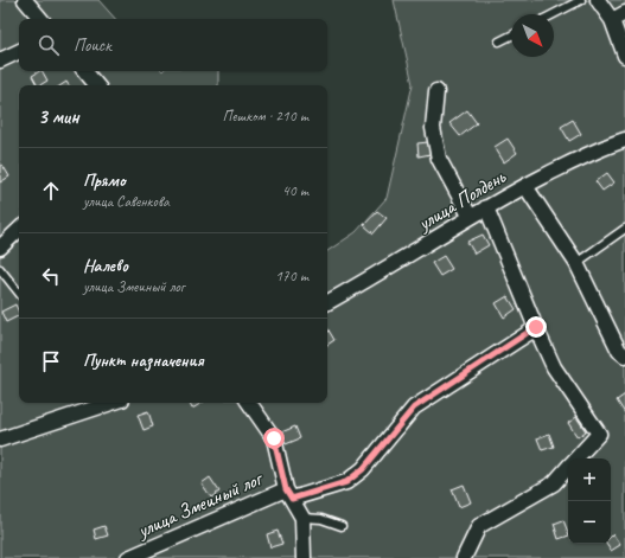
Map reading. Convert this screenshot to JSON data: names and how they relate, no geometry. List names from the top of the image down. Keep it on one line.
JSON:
{"streets":{"street":["улица Полдень","улица Змеиный лог"]},"north":"bottom right","page":{"search":"Поиск","heading":["3 мин","Пешком · 210 m"],"list":[["Прямо","улица Савенкова","40 m"],["Налево","улица Змеиный лог","170 m"],"Пункт назначения"],"map_buttons":["+","−"]}}
